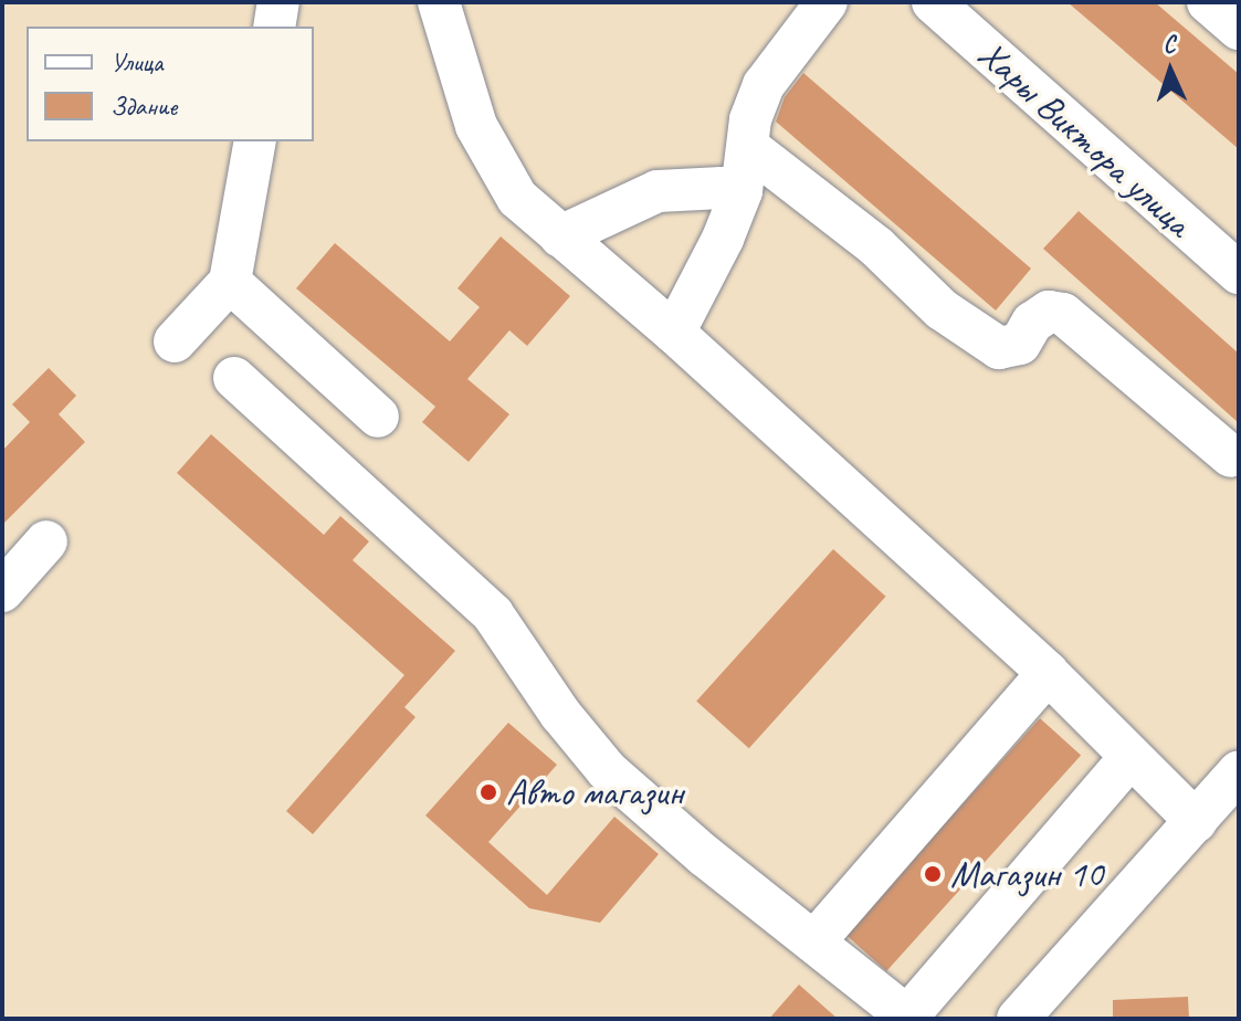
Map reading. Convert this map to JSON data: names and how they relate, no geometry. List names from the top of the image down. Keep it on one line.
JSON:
{"streets":{"street":["Хары Виктора улица"]},"places":["Авто магазин","Магазин 10"],"legend":["Улица","Здание"],"north":"top"}
